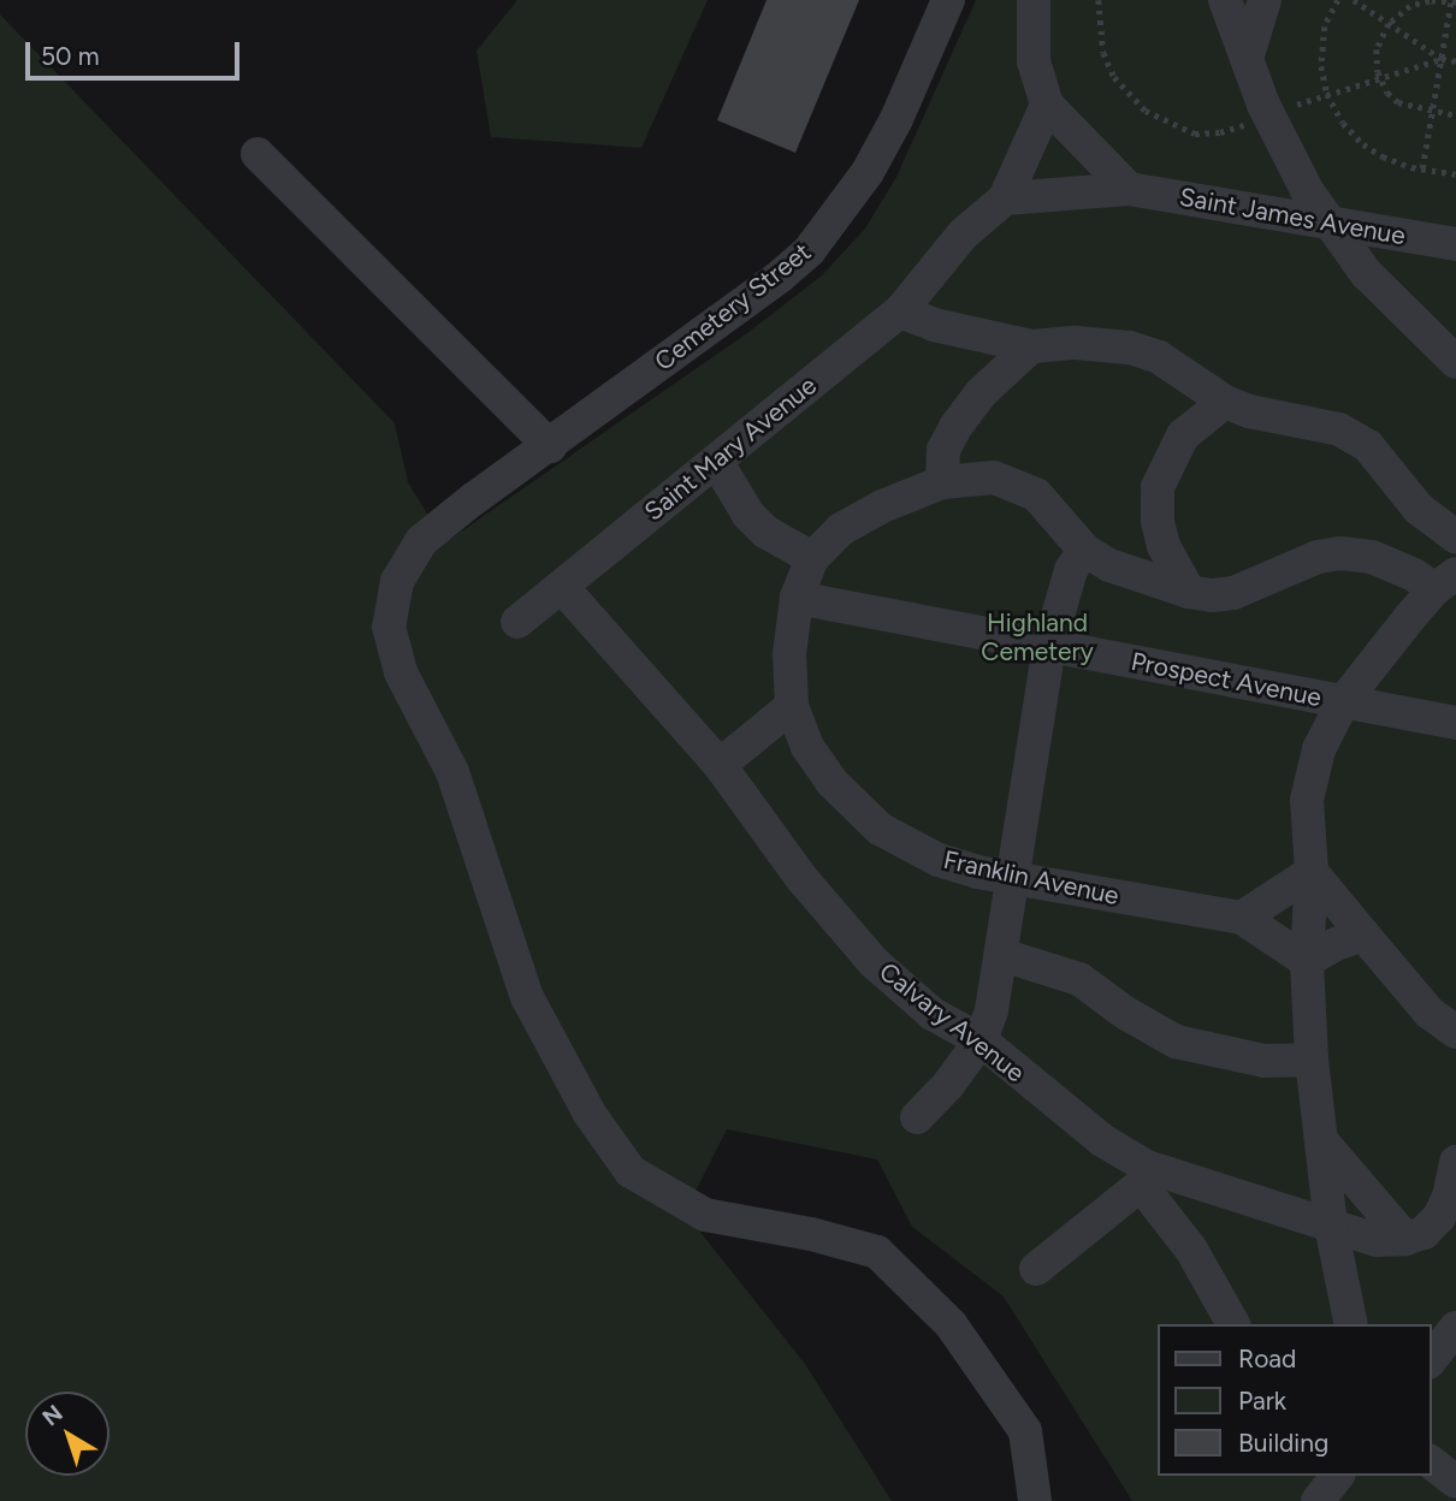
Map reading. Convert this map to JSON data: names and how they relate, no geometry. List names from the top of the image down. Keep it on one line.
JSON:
{"streets":{"lane":["Saint James Avenue","Cemetery Street","Saint Mary Avenue","Prospect Avenue","Franklin Avenue","Calvary Avenue"]},"crossings":[["Saint James Avenue","Saint Mary Avenue"],["Saint Mary Avenue","Calvary Avenue"],["Prospect Avenue","Franklin Avenue"]],"parks":["Highland Cemetery"],"legend":["Road","Park","Building"],"scale_bar":"50 m","north":"top left"}
